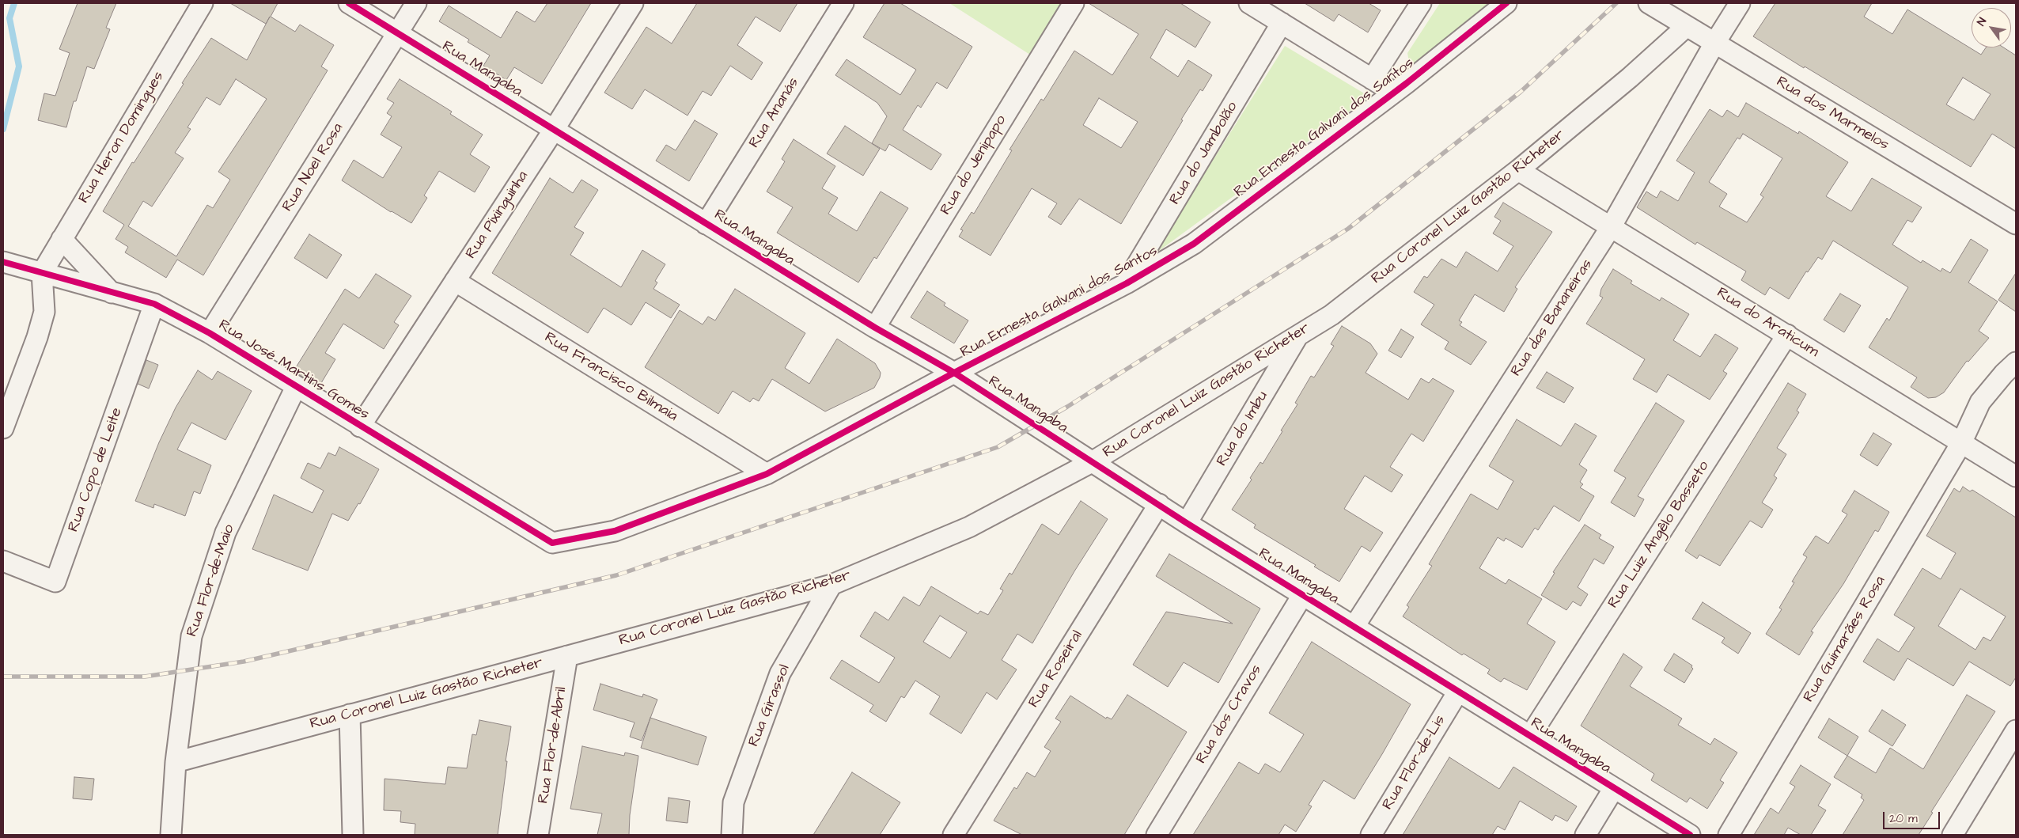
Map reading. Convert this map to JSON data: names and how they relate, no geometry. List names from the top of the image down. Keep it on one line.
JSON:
{"streets":{"street":["Rua Mangaba","Rua Ananás","Rua dos Marmelos","Rua Ernesta Galvani dos Santos","Rua Heron Domingues","Rua do Jambolão","Rua do Jenipapo","Rua Noel Rosa","Rua Coronel Luiz Gastão Richeter","Rua Pixinguinha","Rua das Bananeiras","Rua do Araticum","Rua José Martins Gomes","Rua Francisco Bilmaia","Rua do Imbu","Rua Copo de Leite","Rua Luiz Angêlo Basseto","Rua Flor-de-Maio","Rua Guimarães Rosa","Rua Roseiral","Rua Girassol","Rua dos Cravos","Rua Flor-de-Abril","Rua Flor-de-Lis"]},"crossings":[["Rua Mangaba","Rua Ananás"],["Rua Mangaba","Rua Ernesta Galvani dos Santos"],["Rua Mangaba","Rua do Jenipapo"],["Rua Mangaba","Rua Noel Rosa"],["Rua Mangaba","Rua Coronel Luiz Gastão Richeter"],["Rua Mangaba","Rua Pixinguinha"],["Rua Mangaba","Rua das Bananeiras"],["Rua Mangaba","Rua do Imbu"],["Rua Mangaba","Rua Luiz Angêlo Basseto"],["Rua Mangaba","Rua Roseiral"],["Rua Mangaba","Rua dos Cravos"],["Rua Mangaba","Rua Flor-de-Lis"],["Rua dos Marmelos","Rua Coronel Luiz Gastão Richeter"],["Rua dos Marmelos","Rua das Bananeiras"],["Rua Ernesta Galvani dos Santos","Rua do Jambolão"],["Rua Ernesta Galvani dos Santos","Rua José Martins Gomes"],["Rua Ernesta Galvani dos Santos","Rua Francisco Bilmaia"],["Rua Heron Domingues","Rua José Martins Gomes"],["Rua Noel Rosa","Rua José Martins Gomes"],["Rua Coronel Luiz Gastão Richeter","Rua do Araticum"],["Rua Coronel Luiz Gastão Richeter","Rua do Imbu"],["Rua Coronel Luiz Gastão Richeter","Rua Flor-de-Maio"],["Rua Coronel Luiz Gastão Richeter","Rua Girassol"],["Rua Coronel Luiz Gastão Richeter","Rua Flor-de-Abril"],["Rua Pixinguinha","Rua José Martins Gomes"],["Rua Pixinguinha","Rua Francisco Bilmaia"],["Rua das Bananeiras","Rua do Araticum"],["Rua do Araticum","Rua Luiz Angêlo Basseto"],["Rua do Araticum","Rua Guimarães Rosa"],["Rua José Martins Gomes","Rua Copo de Leite"],["Rua José Martins Gomes","Rua Flor-de-Maio"]],"scale_bar":"20 m","north":"top left"}
